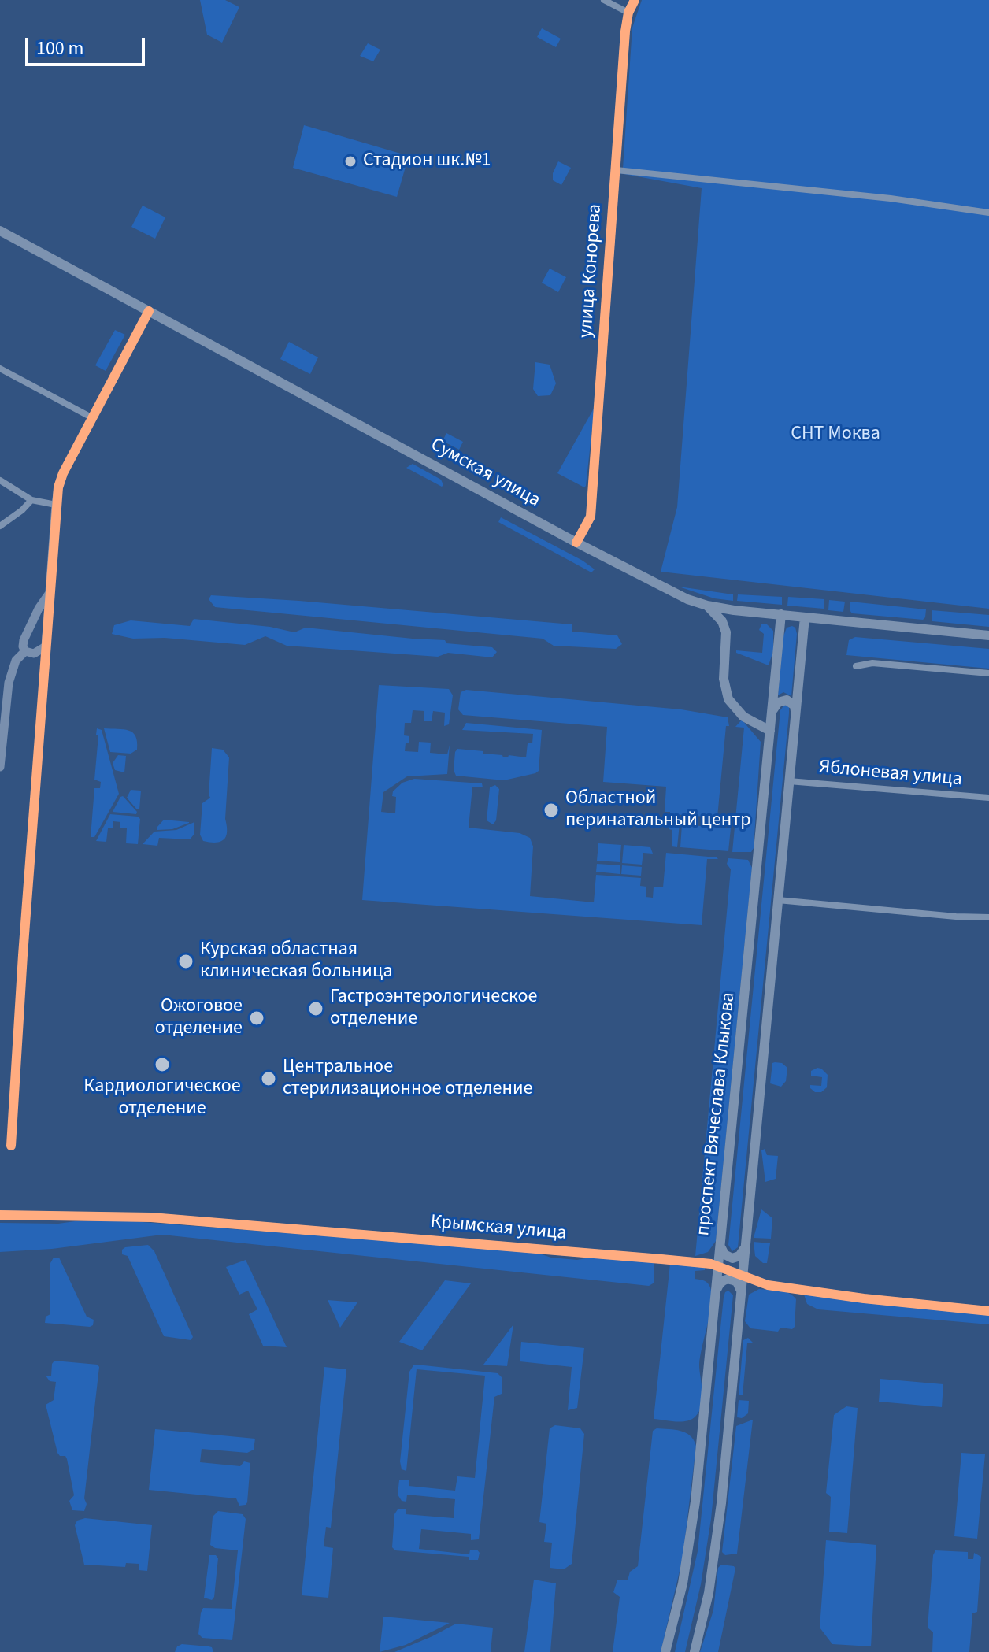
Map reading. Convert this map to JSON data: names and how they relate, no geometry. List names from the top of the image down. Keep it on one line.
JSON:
{"streets":{"main road":["Сумская улица","проспект Вячеслава Клыкова"],"street":["улица Конорева","Яблоневая улица","Крымская улица"]},"crossings":[["улица Конорева","Сумская улица"],["Сумская улица","проспект Вячеслава Клыкова"],["Яблоневая улица","проспект Вячеслава Клыкова"],["проспект Вячеслава Клыкова","Крымская улица"]],"parks":["СНТ Моква"],"places":["Стадион шк.№1","Областной перинатальный центр","Курская областная клиническая больница","Гастроэнтерологическое отделение","Ожоговое отделение","Кардиологическое отделение","Центральное стерилизационное отделение"],"scale_bar":"100 m"}
